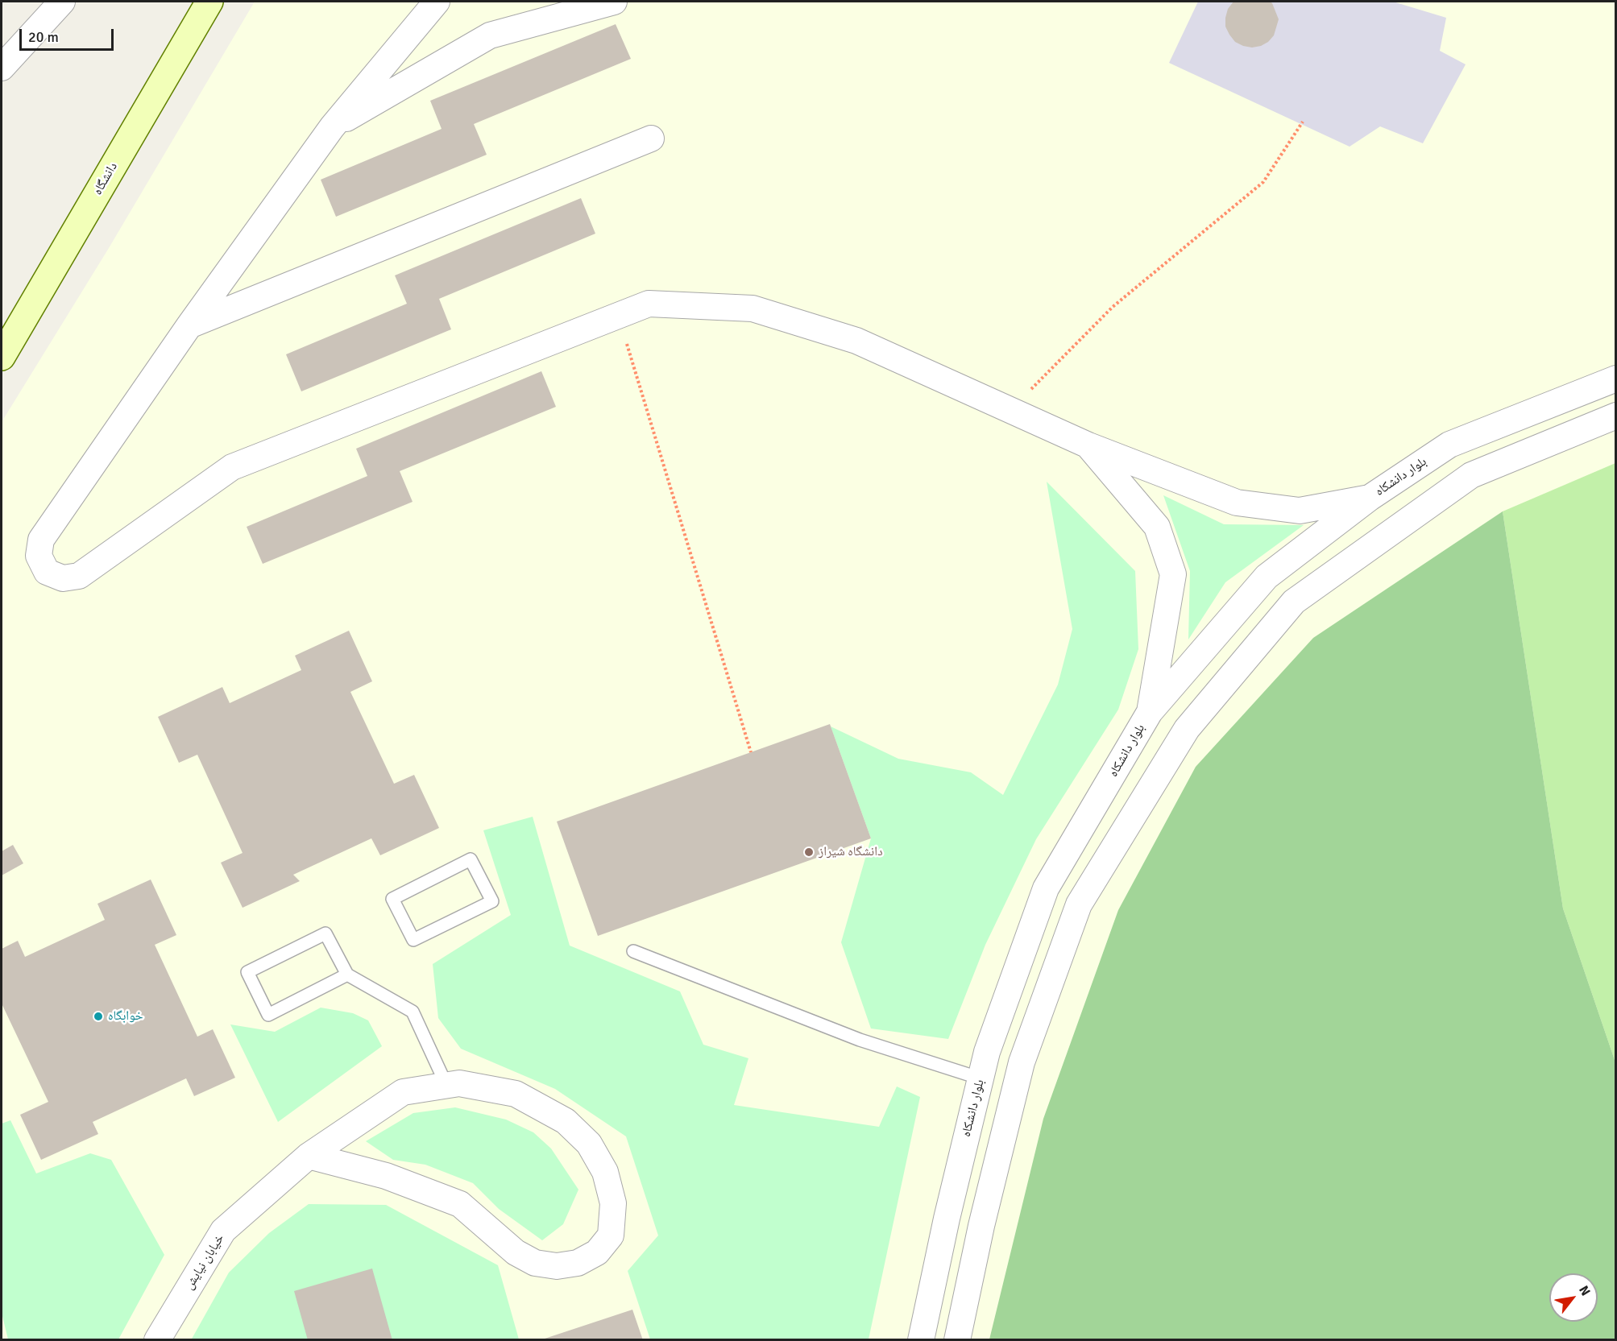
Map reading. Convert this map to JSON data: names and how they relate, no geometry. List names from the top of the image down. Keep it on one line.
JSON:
{"streets":{"street":["دانشگاه","بلوار دانشکاه","خیابان نیایش"]},"places":["دانشگاه شیراز","خوابگاه"],"scale_bar":"20 m","north":"top right"}
